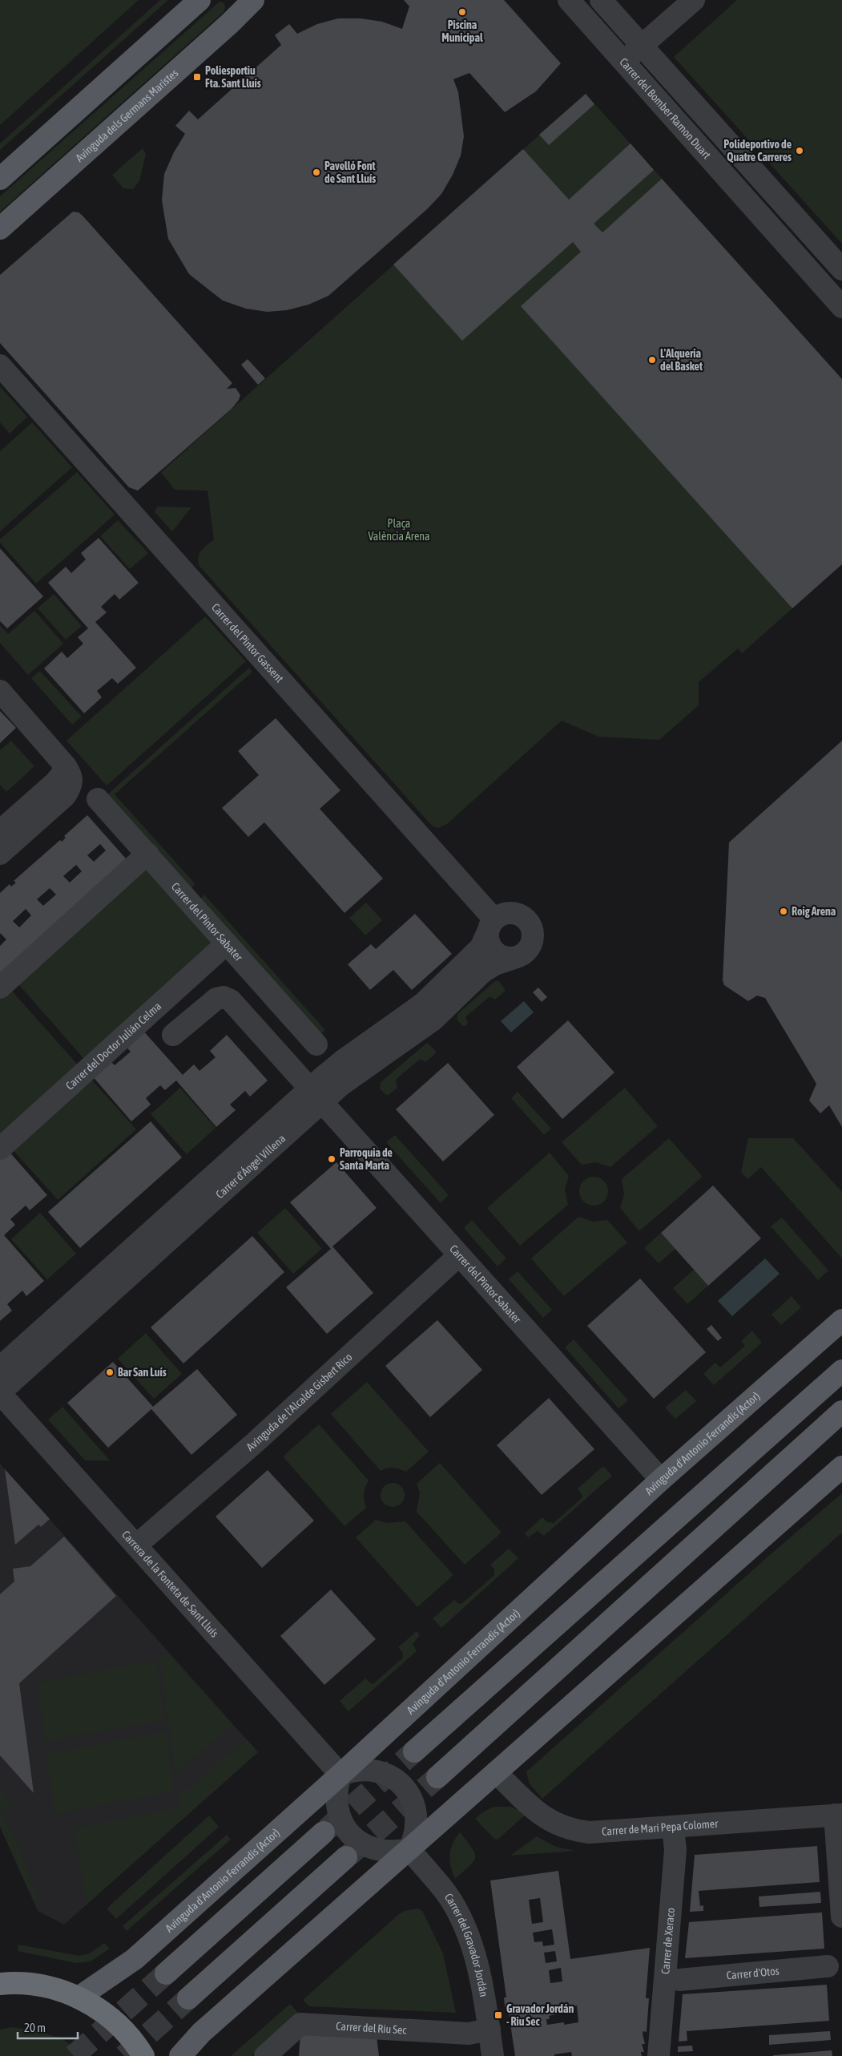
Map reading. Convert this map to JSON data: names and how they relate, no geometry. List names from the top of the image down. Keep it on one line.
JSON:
{"streets":{"main road":["Avinguda dels Germans Maristes","Avinguda d'Antonio Ferrandis (Actor)"],"street":["Carrer del Bomber Ramon Duart","Carrer del Pintor Gassent","Carrer del Pintor Sabater","Carrer del Doctor Julián Celma","Carrer d'Ángel Villena","Avinguda de l'Alcalde Gisbert Rico","Carrera de la Fonteta de Sant Lluís","Carrer de Mari Pepa Colomer","Carrer de Xeraco","Carrer del Gravador Jordán","Carrer d'Otos","Carrer del Riu Sec"]},"crossings":[["Carrer del Pintor Gassent","Carrer d'Ángel Villena"],["Carrer del Pintor Sabater","Carrer del Doctor Julián Celma"],["Carrer del Pintor Sabater","Carrer d'Ángel Villena"],["Carrer del Pintor Sabater","Avinguda de l'Alcalde Gisbert Rico"],["Carrer del Pintor Sabater","Avinguda d'Antonio Ferrandis (Actor)"],["Carrer d'Ángel Villena","Carrera de la Fonteta de Sant Lluís"],["Avinguda de l'Alcalde Gisbert Rico","Carrera de la Fonteta de Sant Lluís"],["Avinguda d'Antonio Ferrandis (Actor)","Carrera de la Fonteta de Sant Lluís"],["Avinguda d'Antonio Ferrandis (Actor)","Carrer del Gravador Jordán"],["Carrera de la Fonteta de Sant Lluís","Carrer del Gravador Jordán"],["Carrer de Mari Pepa Colomer","Carrer de Xeraco"],["Carrer del Gravador Jordán","Carrer del Riu Sec"]],"parks":["Plaça València Arena"],"places":{"other":["Piscina Municipal","Polideportivo de Quatre Carreres","Pavelló Font de Sant Lluís","L'Alqueria del Basket","Roig Arena","Parroquia de Santa Marta","Bar San Luís"],"transit":["Poliesportiu Fta. Sant Lluís","Gravador Jordán - Riu Sec"]},"scale_bar":"20 m"}
